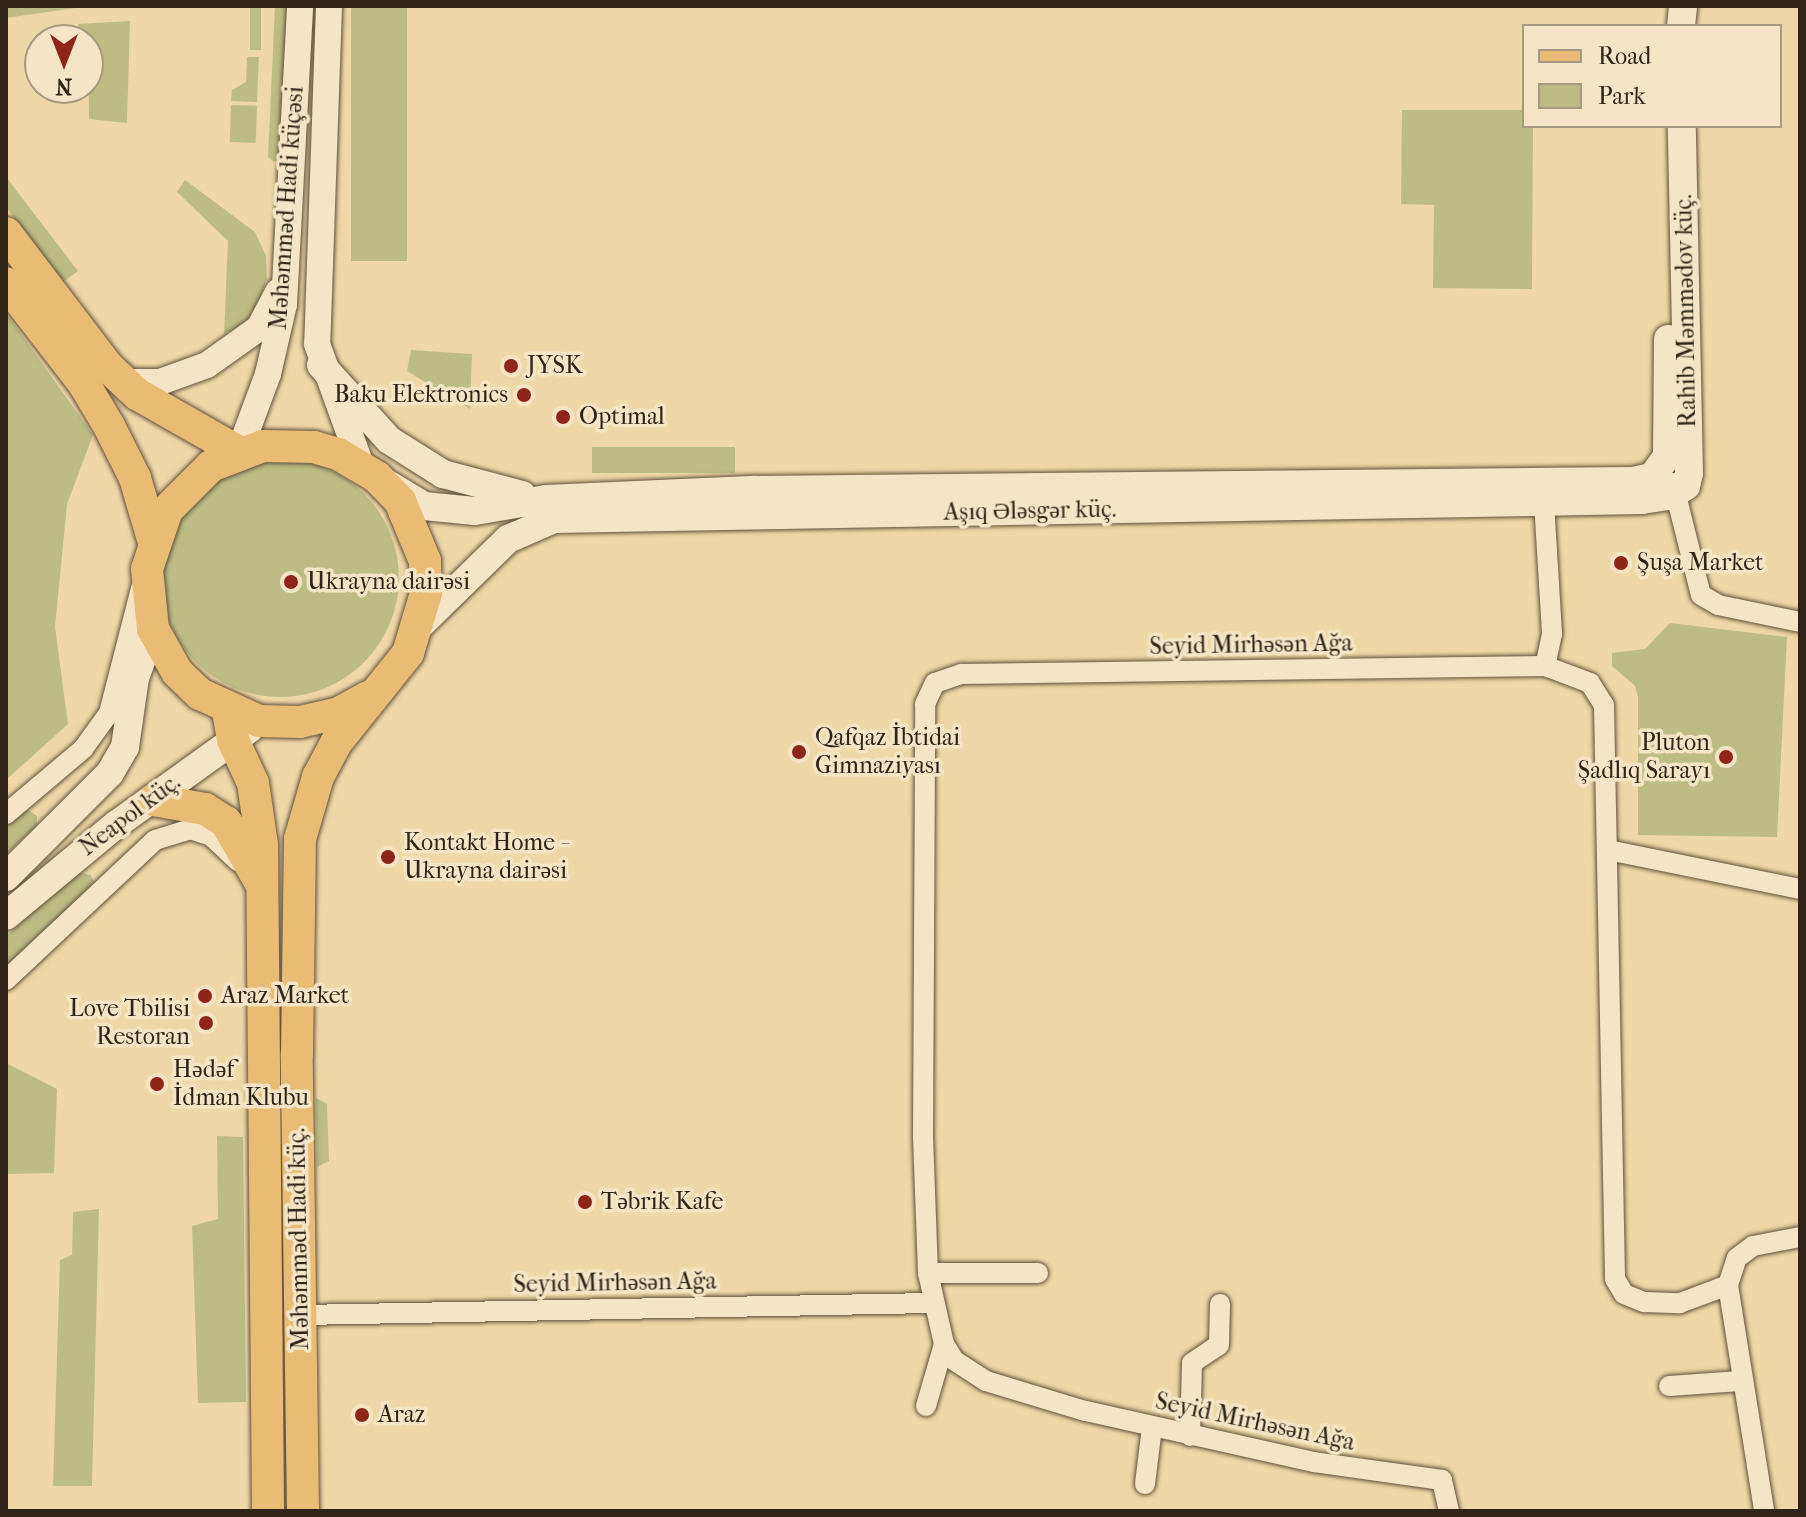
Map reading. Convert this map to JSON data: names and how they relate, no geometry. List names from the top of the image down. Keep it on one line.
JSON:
{"streets":{"main road":["Rahib Məmmədov küç.","Aşıq Ələsgər küç.","Neapol küç.","Məhəmməd Hadi küç."],"street":["Məhəmməd Hadi küçəsi","Seyid Mirhəsən Ağa"]},"crossings":[["Məhəmməd Hadi küçəsi","Aşıq Ələsgər küç."],["Məhəmməd Hadi küçəsi","Neapol küç."],["Məhəmməd Hadi küçəsi","Məhəmməd Hadi küç."],["Rahib Məmmədov küç.","Aşıq Ələsgər küç."],["Aşıq Ələsgər küç.","Neapol küç."],["Aşıq Ələsgər küç.","Məhəmməd Hadi küç."],["Seyid Mirhəsən Ağa","Məhəmməd Hadi küç."],["Neapol küç.","Məhəmməd Hadi küç."]],"places":["JYSK","Baku Elektronics","Optimal","Şuşa Market","Ukrayna dairəsi","Qafqaz İbtidai Gimnaziyası","Pluton Şadlıq Sarayı","Kontakt Home - Ukrayna dairəsi","Araz Market","Love Tbilisi Restoran","Hədəf İdman Klubu","Təbrik Kafe","Araz"],"legend":["Road","Park"],"north":"bottom"}
